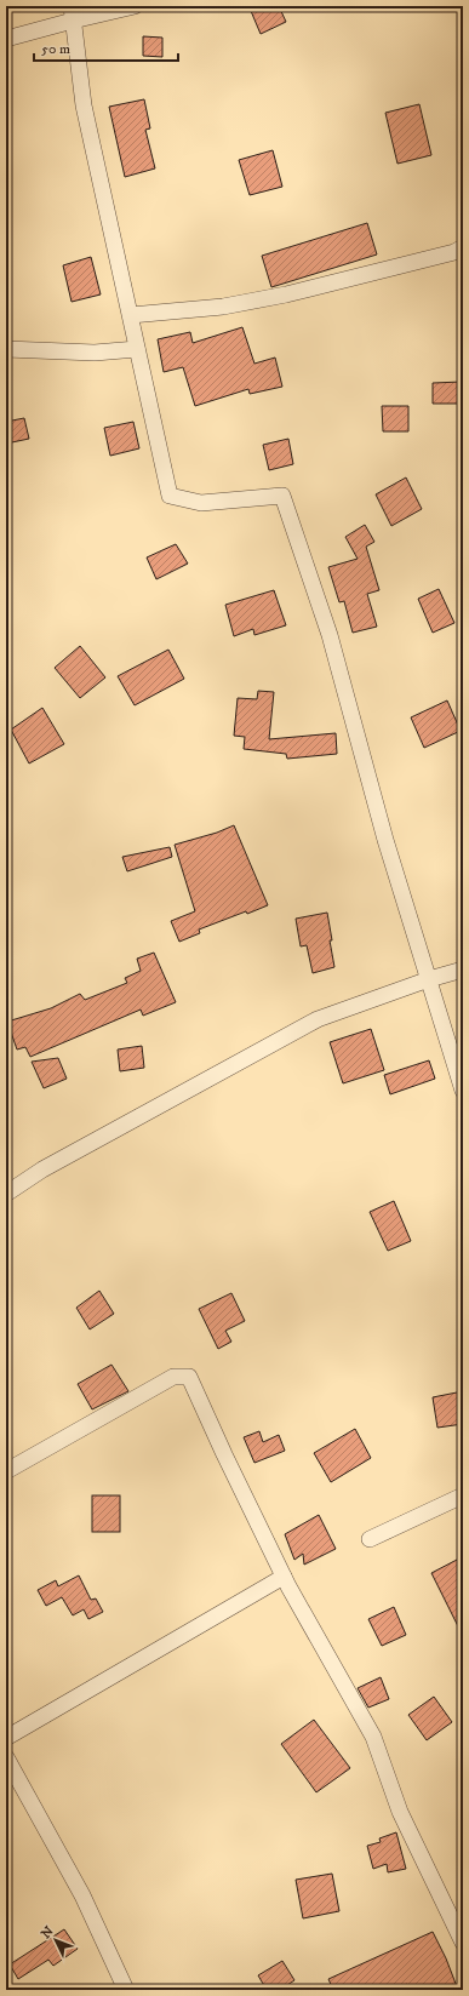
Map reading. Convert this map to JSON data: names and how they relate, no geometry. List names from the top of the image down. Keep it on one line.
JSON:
{"scale_bar":"50 m","north":"top left"}
